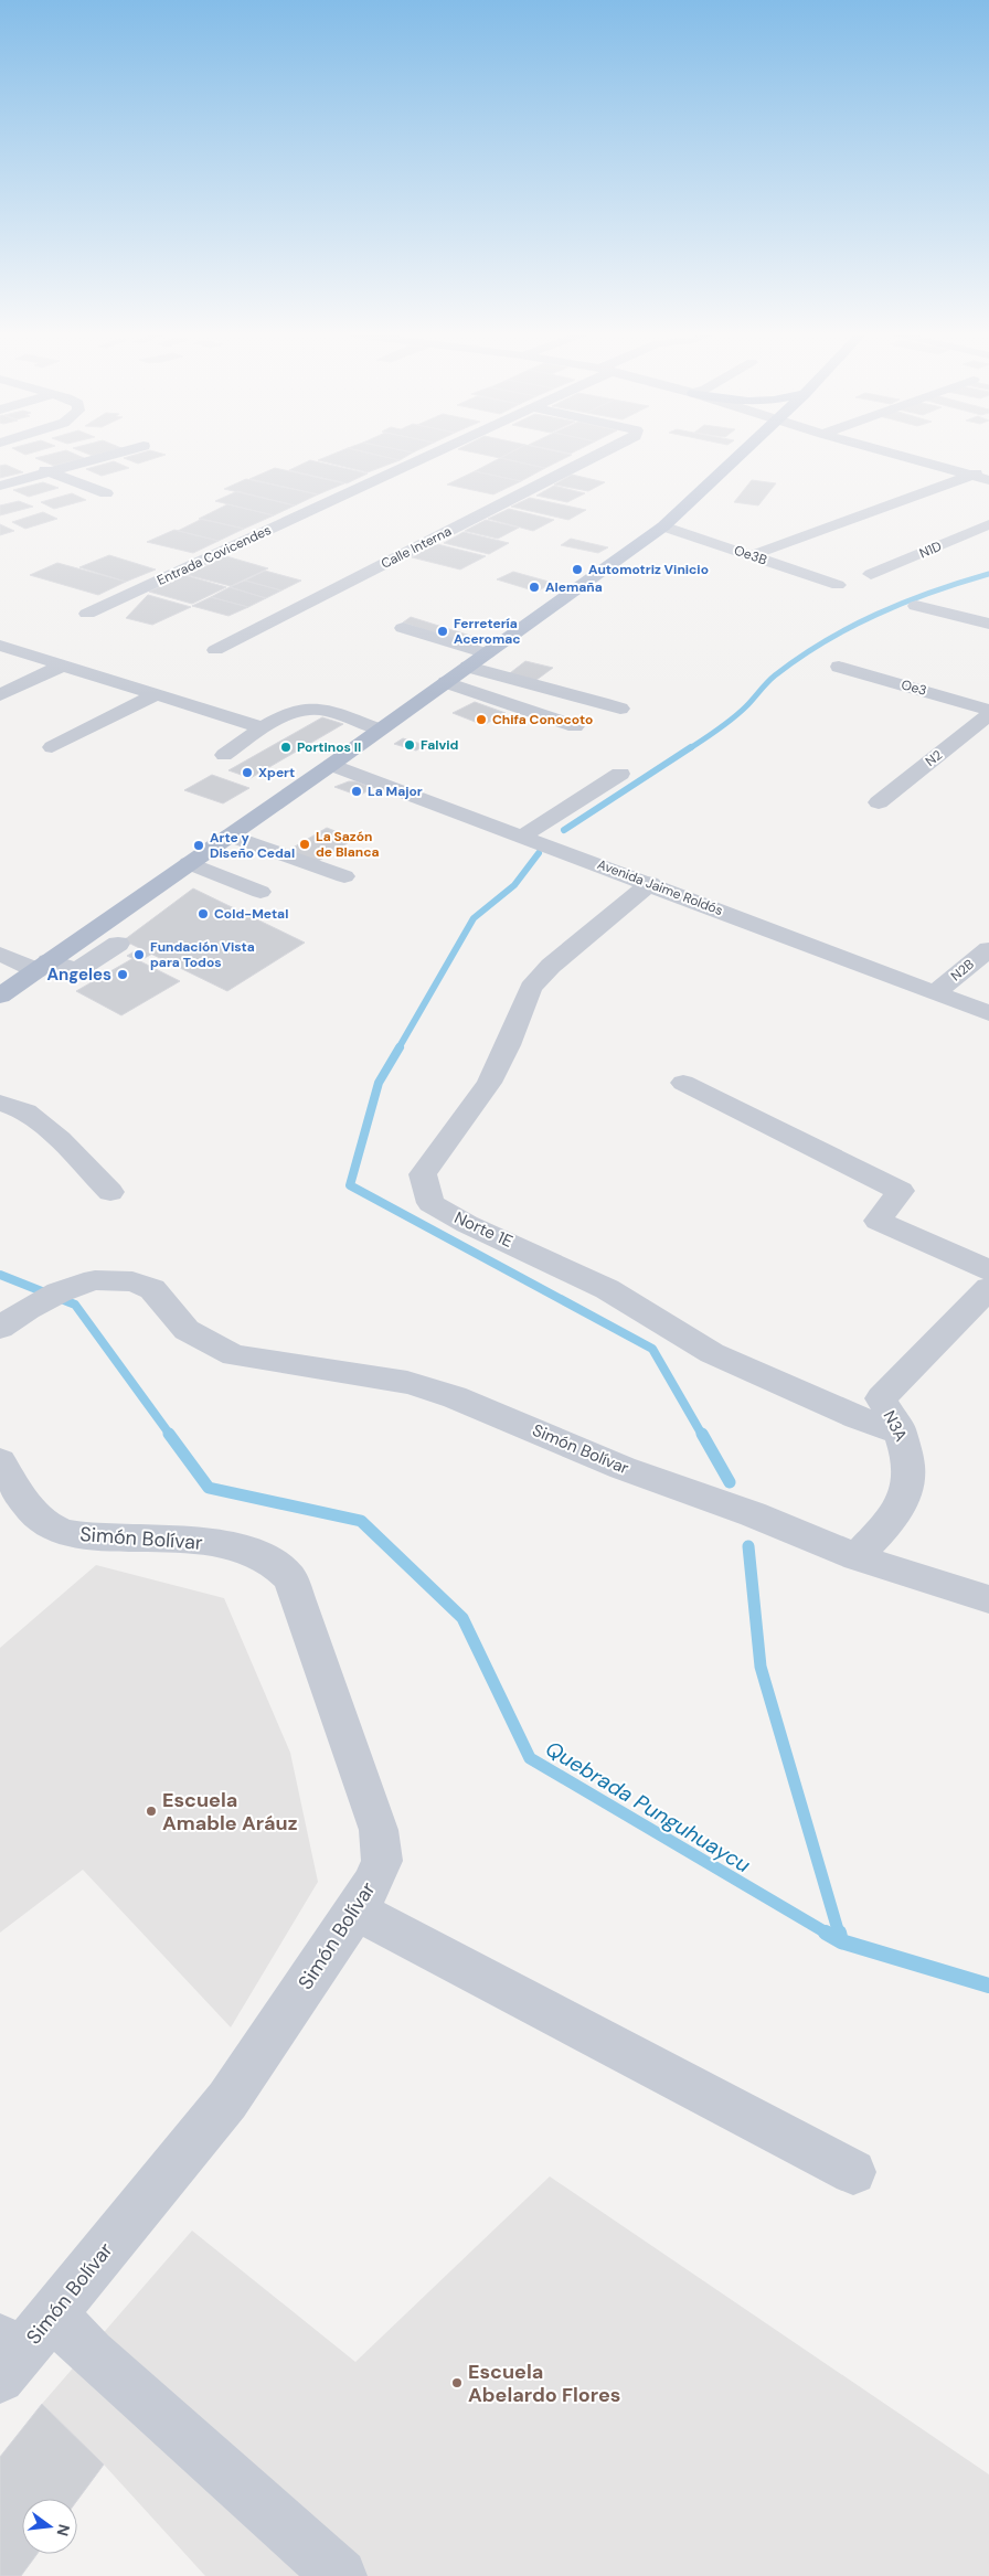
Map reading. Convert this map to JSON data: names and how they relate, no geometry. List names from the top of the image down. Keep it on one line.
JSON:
{"streets":{"street":["Calle Interna","N1D","Entrada Covicendes","Oe3B","Oe3","N2","Avenida Jaime Roldós","N2B","Norte 1E","N3A","Simón Bolívar"]},"crossings":[["Avenida Jaime Roldós","N2B"],["Avenida Jaime Roldós","Norte 1E"],["Norte 1E","N3A"],["N3A","Simón Bolívar"]],"water":["Quebrada Punguhuaycu"],"places":["Automotriz Vinicio","Alemaña","Ferretería Aceromac","Chifa Conocoto","Falvid","Portinos II","Xpert","La Major","La Sazón de Blanca","Arte y Diseño Cedal","Cold-Metal","Fundación Vista para Todos","Angeles","Escuela Amable Aráuz","Escuela Abelardo Flores"],"north":"right"}
